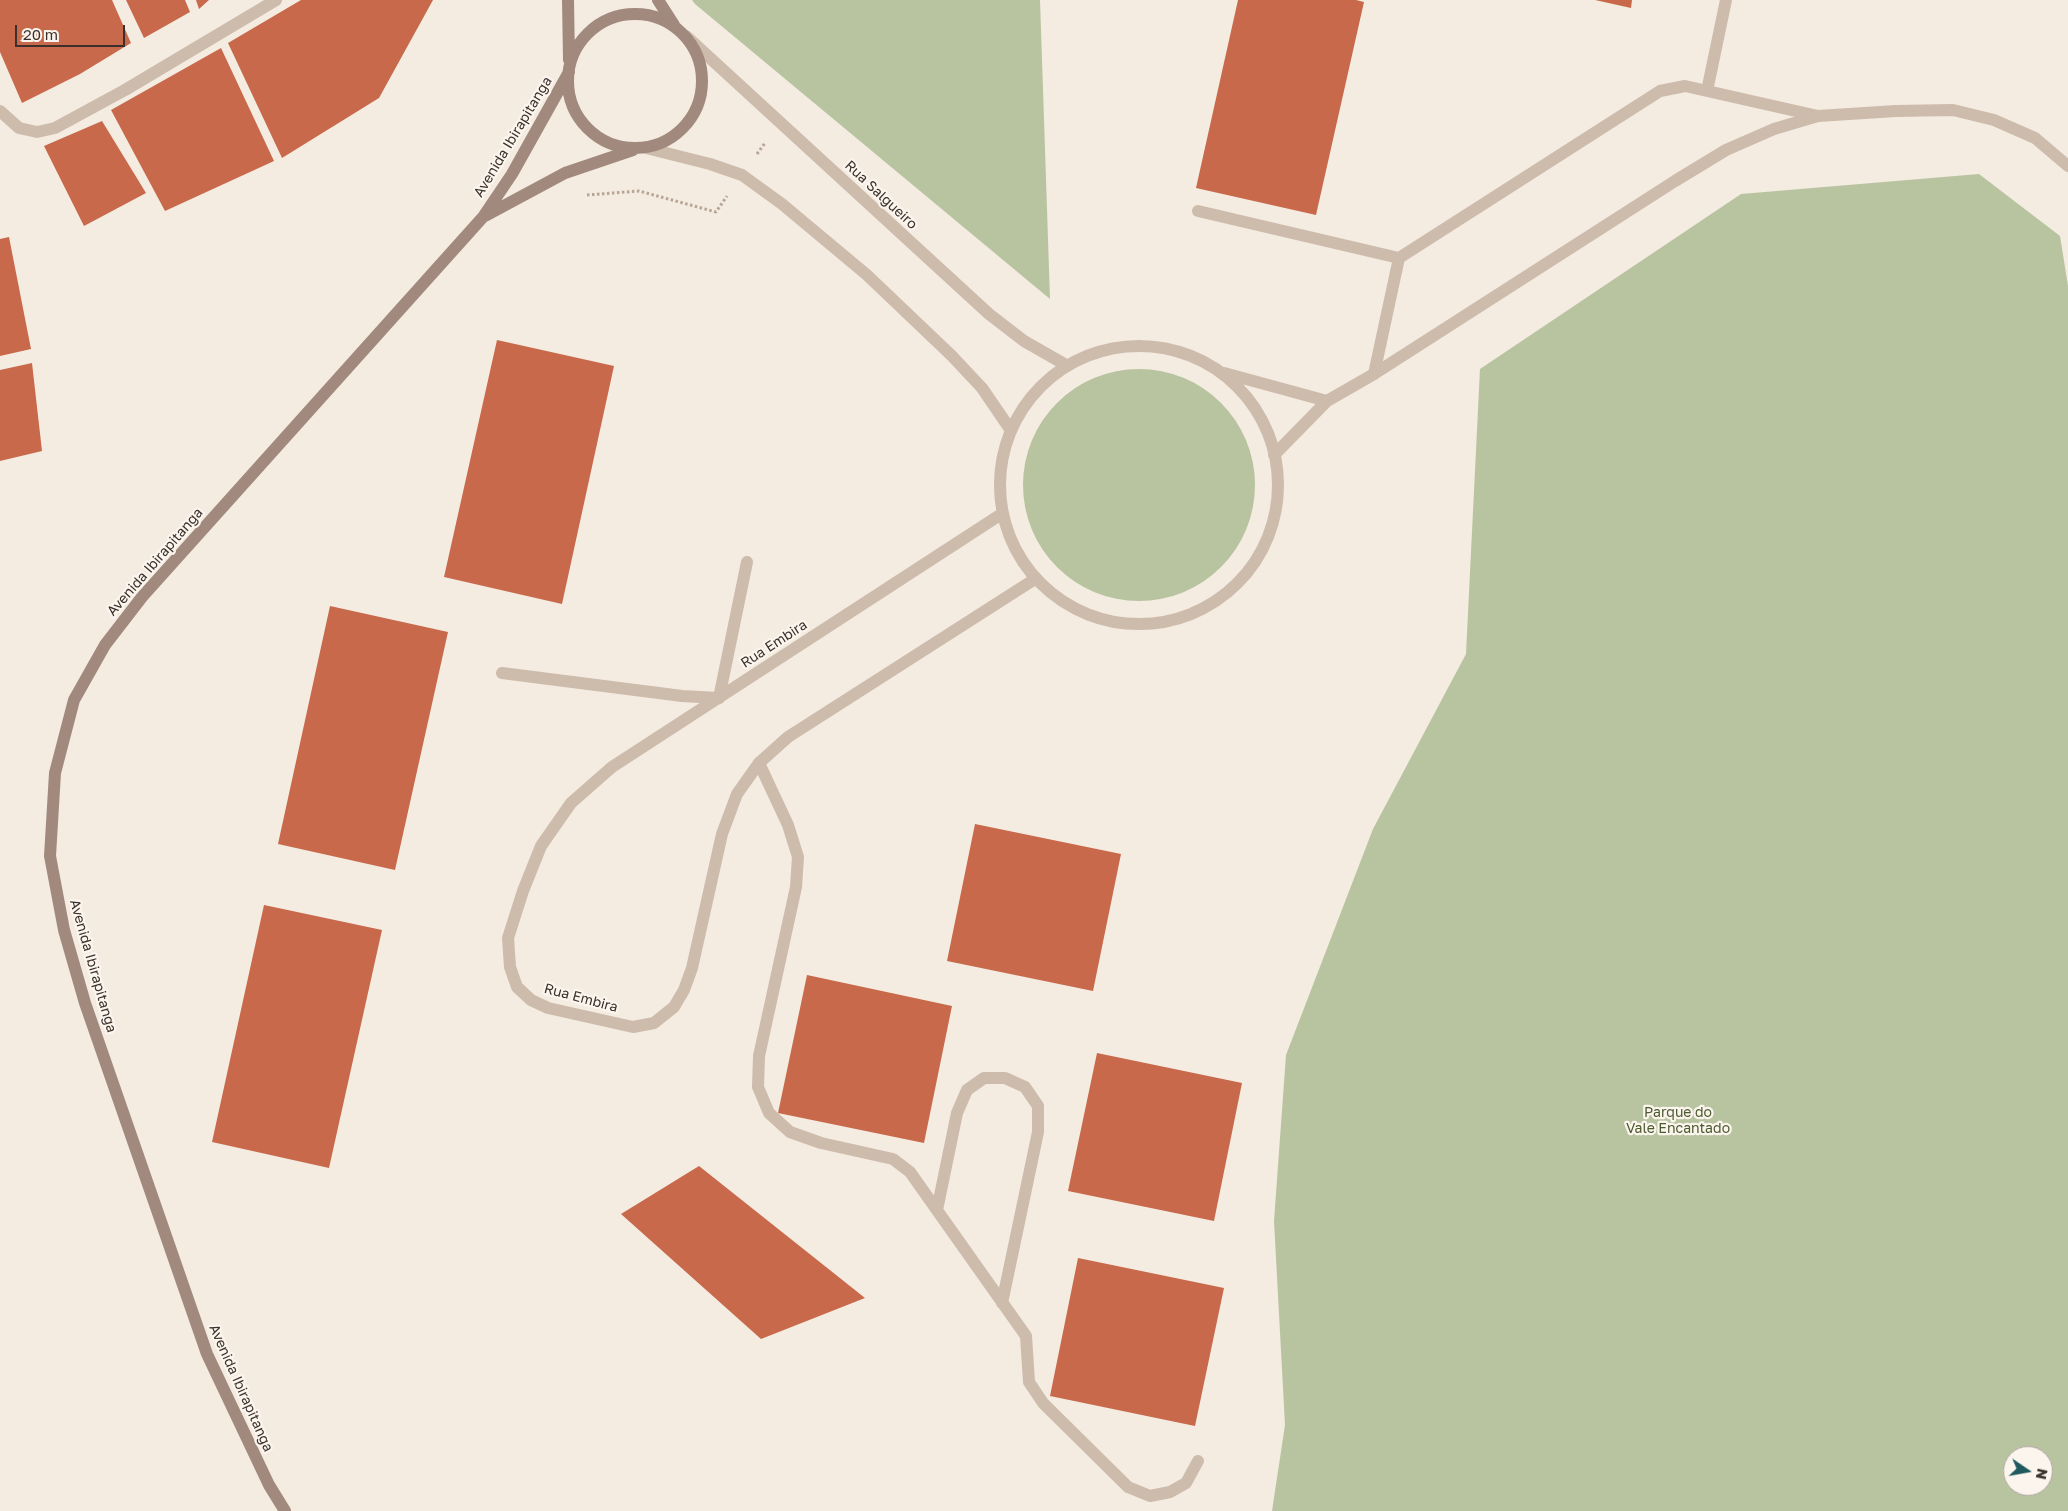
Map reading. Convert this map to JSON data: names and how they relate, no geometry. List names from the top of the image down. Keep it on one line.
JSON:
{"streets":{"main road":["Avenida Ibirapitanga"],"street":["Rua Salgueiro","Rua Embira"]},"crossings":[["Avenida Ibirapitanga","Rua Salgueiro"]],"parks":["Parque do Vale Encantado"],"scale_bar":"20 m","north":"right"}
